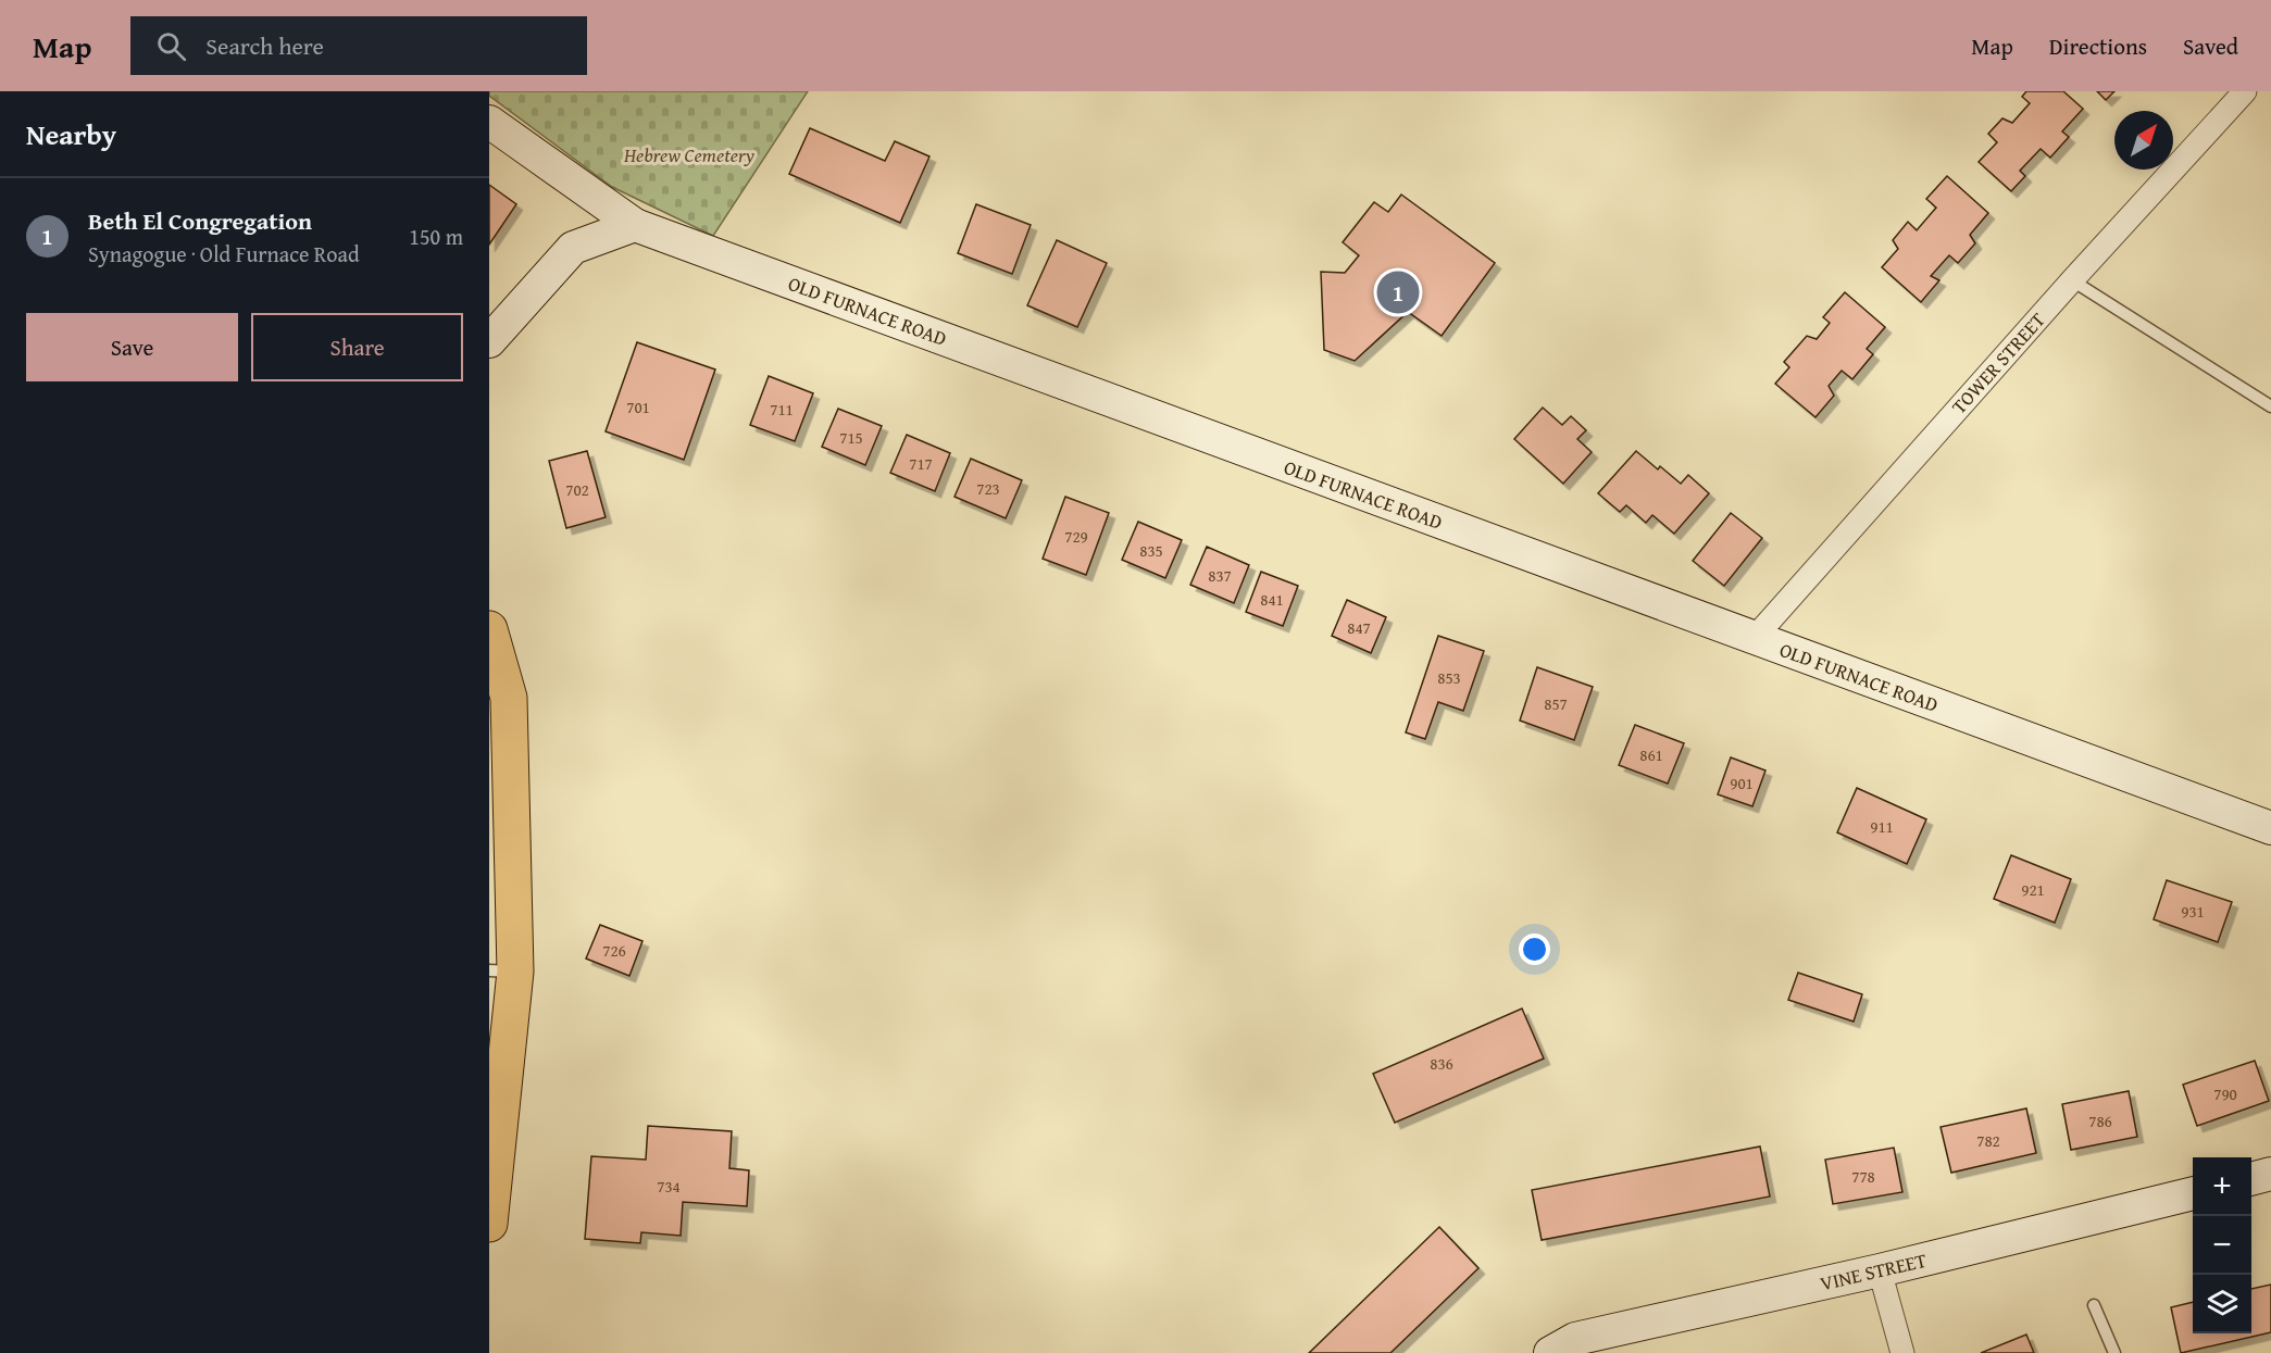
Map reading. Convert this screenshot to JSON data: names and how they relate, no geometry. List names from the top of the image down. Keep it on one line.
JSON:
{"streets":{"street":["OLD FURNACE ROAD","TOWER STREET","VINE STREET"]},"crossings":[["OLD FURNACE ROAD","TOWER STREET"]],"parks":["Hebrew Cemetery"],"house_numbers":["701","711","715","717","723","702","729","835","837","841","847","853","857","861","901","911","921","931","726","836","790","786","782","778","734"],"north":"top right","page":{"header":"Map","search":"Search here","nav":["Map","Directions","Saved"],"heading":"Nearby","list":[{"mark":"1","name":"Beth El Congregation","note":"Synagogue · Old Furnace Road","value":"150 m"}],"pins":"1","buttons":["Save","Share"],"map_buttons":["+","−"]}}
